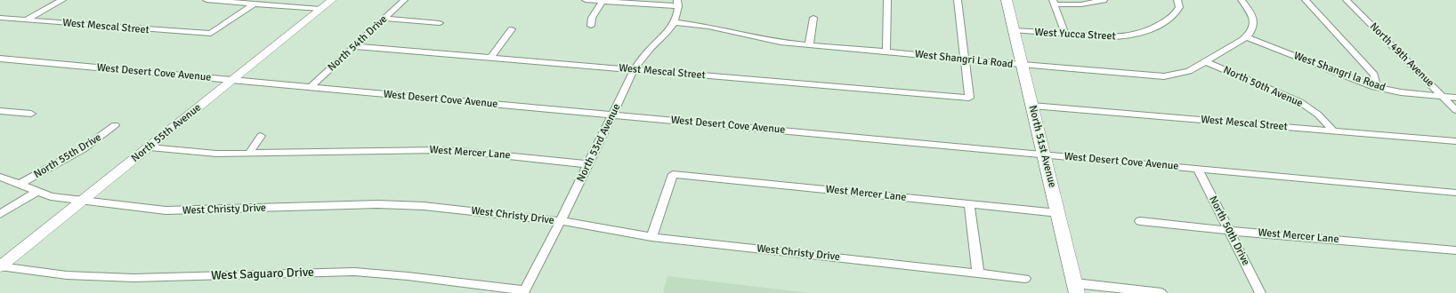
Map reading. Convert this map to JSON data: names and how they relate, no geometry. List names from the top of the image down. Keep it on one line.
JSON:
{"streets":{"main road":["North 51st Avenue"],"street":["West Mescal Street","West Yucca Street","North 54th Drive","North 49th Avenue","West Shangri La Road","West Shangri la Road","West Desert Cove Avenue","North 50th Avenue","North 55th Avenue","North 53rd Avenue","West Mercer Lane","North 55th Drive","West Christy Drive","North 50th Drive","West Saguaro Drive"]},"crossings":[["West Mescal Street","North 54th Drive"],["West Mescal Street","West Shangri La Road"],["West Mescal Street","North 50th Avenue"],["West Mescal Street","North 53rd Avenue"],["West Mescal Street","North 51st Avenue"],["West Yucca Street","North 51st Avenue"],["North 54th Drive","West Desert Cove Avenue"],["North 49th Avenue","West Shangri la Road"],["West Shangri La Road","West Shangri la Road"],["West Shangri La Road","North 50th Avenue"],["West Shangri La Road","North 53rd Avenue"],["West Shangri La Road","North 51st Avenue"],["West Desert Cove Avenue","North 55th Avenue"],["West Desert Cove Avenue","North 53rd Avenue"],["West Desert Cove Avenue","North 51st Avenue"],["West Desert Cove Avenue","North 50th Drive"],["North 55th Avenue","West Mercer Lane"],["North 55th Avenue","West Christy Drive"],["North 55th Avenue","West Saguaro Drive"],["North 53rd Avenue","West Mercer Lane"],["North 53rd Avenue","West Christy Drive"],["North 53rd Avenue","West Saguaro Drive"],["North 51st Avenue","West Mercer Lane"],["West Mercer Lane","West Christy Drive"],["West Mercer Lane","North 50th Drive"],["North 55th Drive","West Christy Drive"]]}
